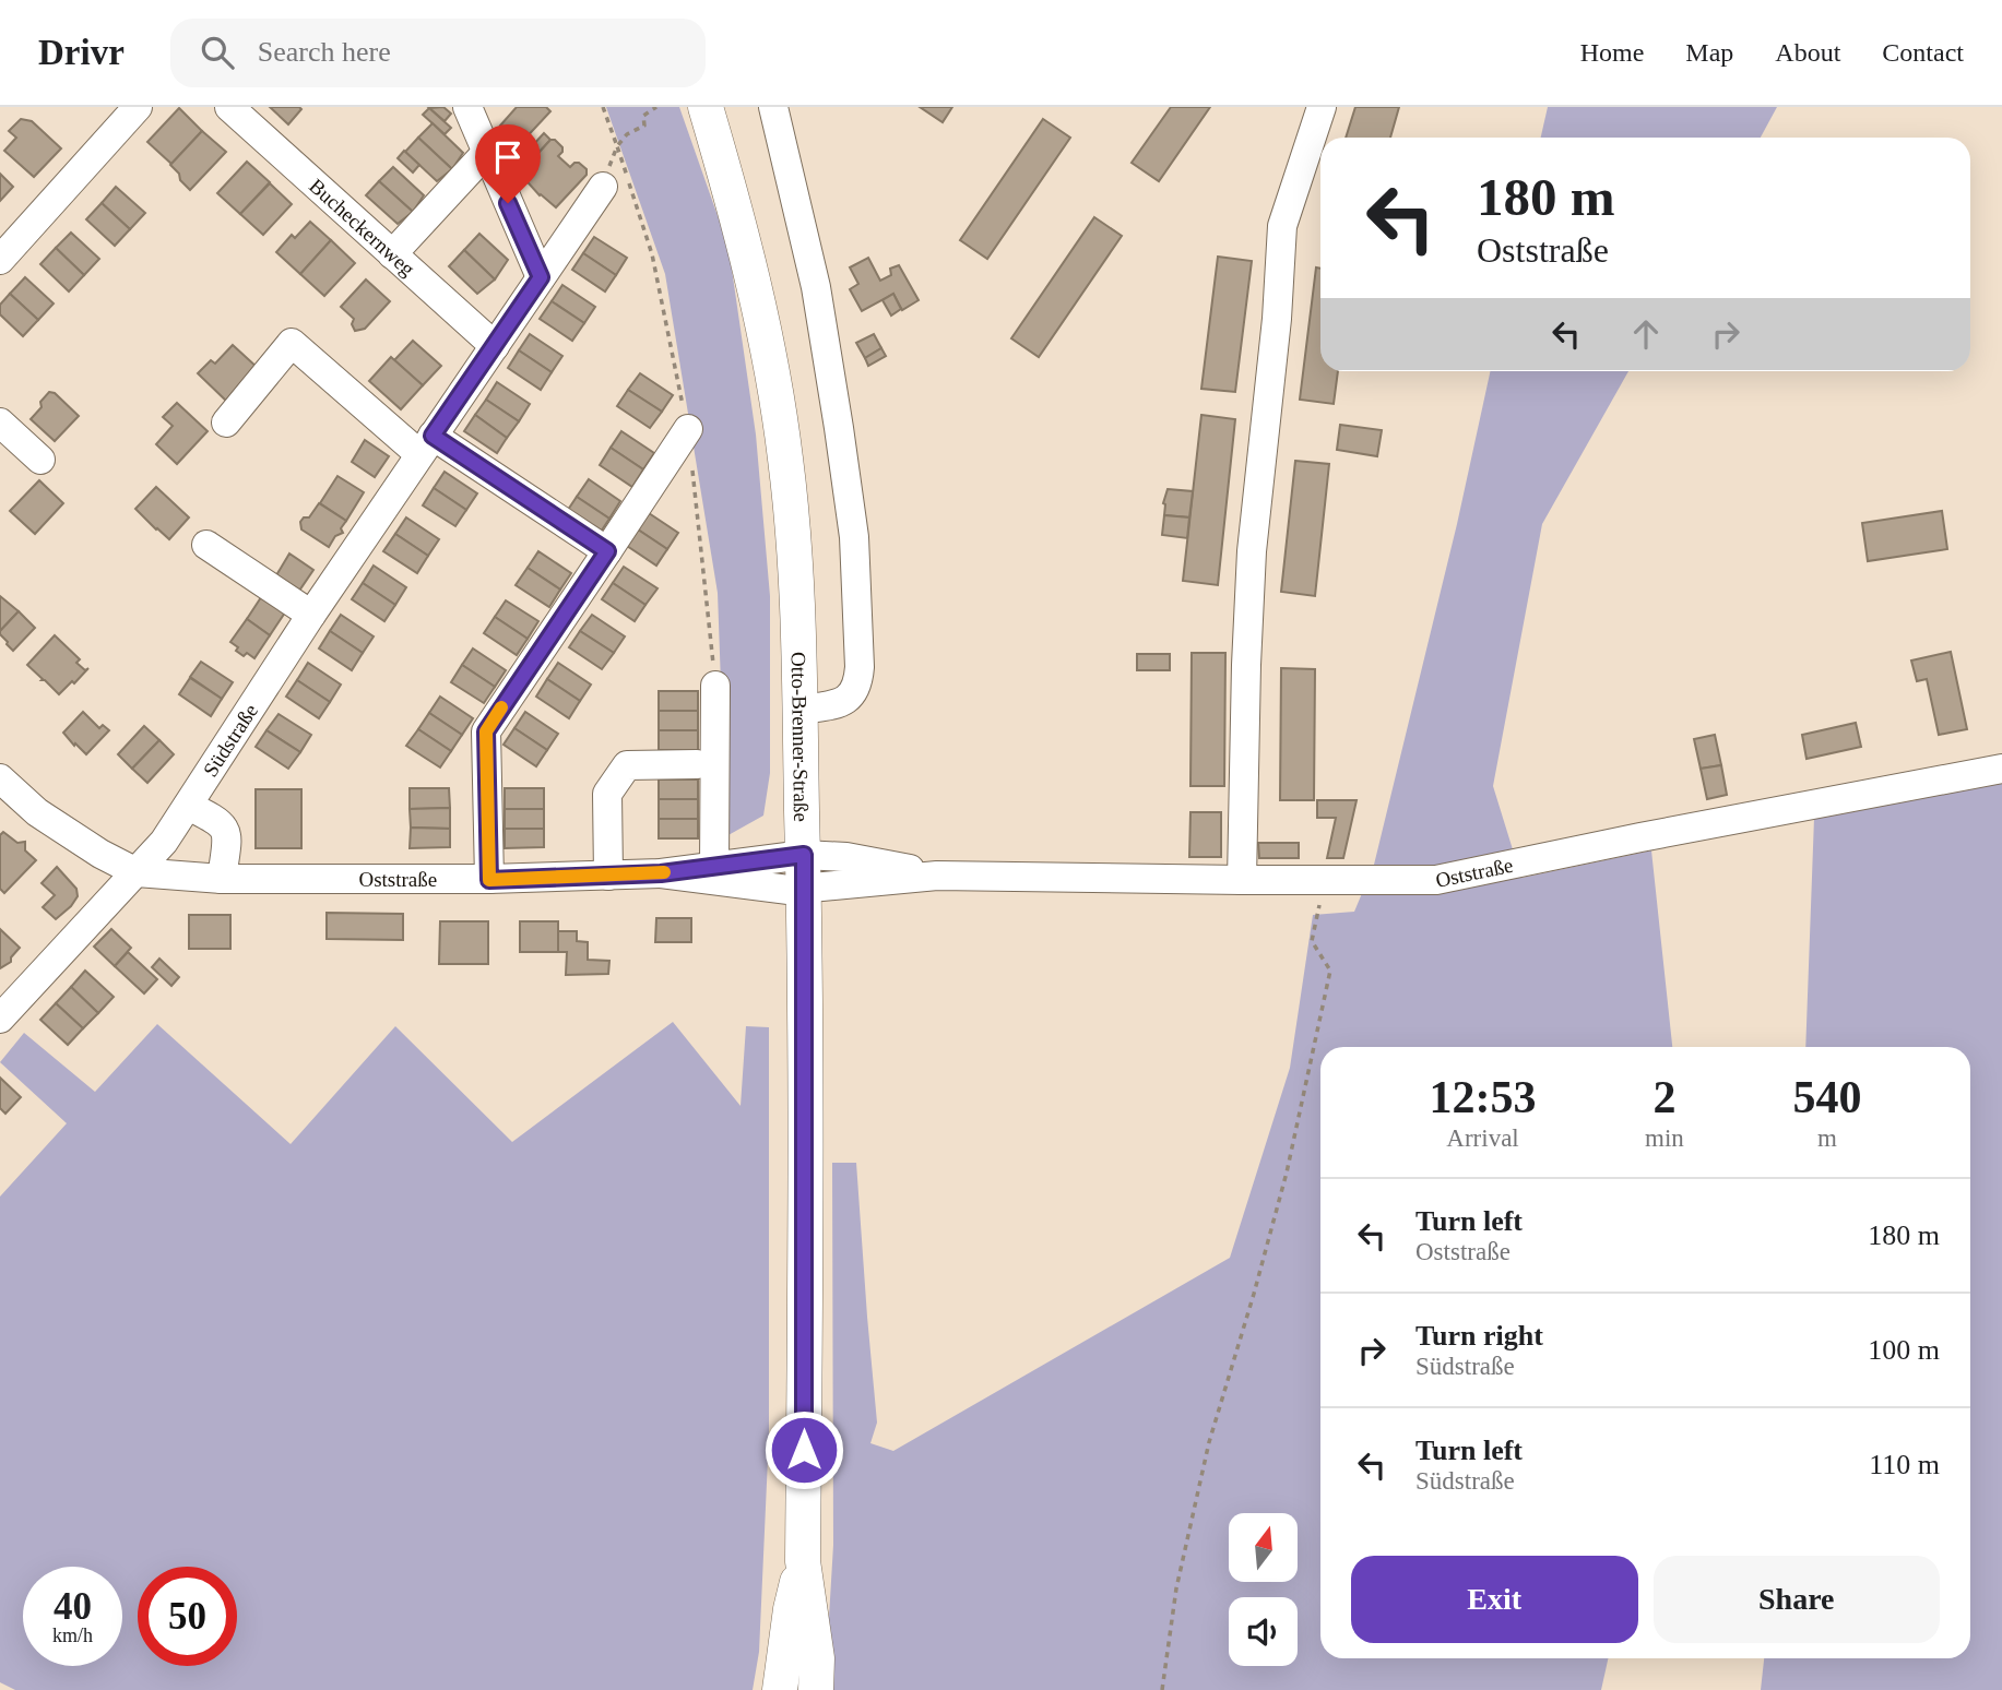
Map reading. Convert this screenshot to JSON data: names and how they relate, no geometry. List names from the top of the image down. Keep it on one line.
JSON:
{"streets":{"main road":["Otto-Brenner-Straße"],"street":["Bucheckernweg","Südstraße","Oststraße"]},"crossings":[["Bucheckernweg","Südstraße"],["Otto-Brenner-Straße","Oststraße"],["Südstraße","Oststraße"]],"north":"top","page":{"header":"Drivr","search":"Search here","nav":["Home","Map","About","Contact"],"turn":["180 m","Oststraße"],"eta":["12:53","Arrival","2","min","540","m"],"list":[{"name":"Turn left","note":"Oststraße","value":"180 m"},{"name":"Turn right","note":"Südstraße","value":"100 m"},{"name":"Turn left","note":"Südstraße","value":"110 m"}],"buttons":["Exit","Share"],"speed":"40 km/h","limit":"50"}}
